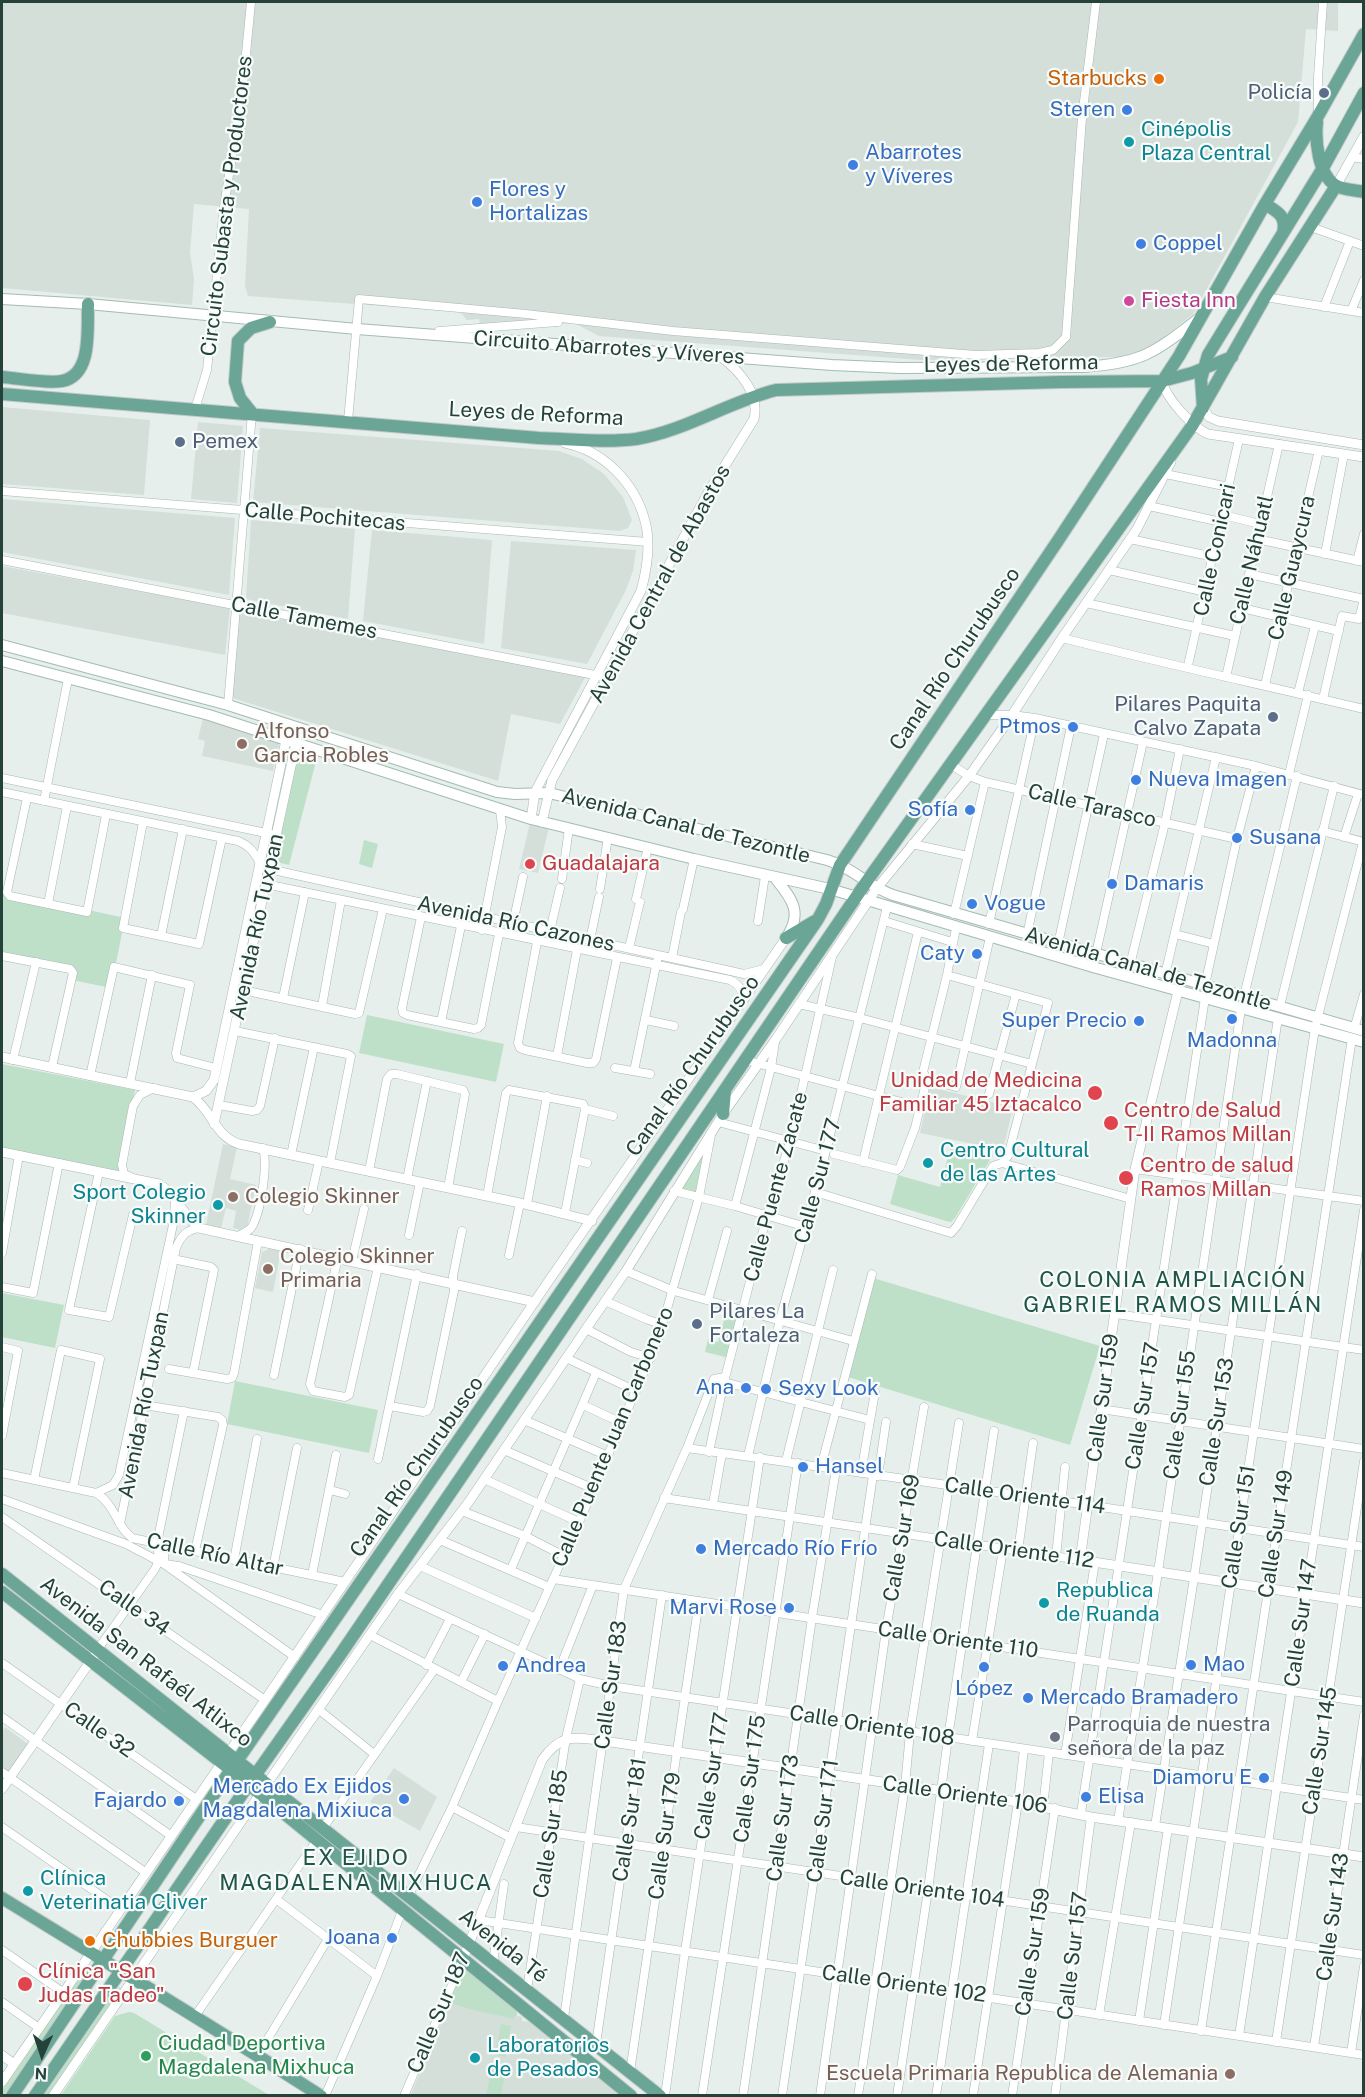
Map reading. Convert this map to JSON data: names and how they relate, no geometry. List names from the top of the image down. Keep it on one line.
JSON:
{"streets":{"main road":["Circuito Abarrotes y Víveres","Leyes de Reforma","Canal Río Churubusco","Avenida Canal de Tezontle","Avenida San Rafaél Atlixco","Avenida Té"],"street":["Circuito Subasta y Productores","Calle Pochitecas","Calle Conicari","Calle Náhuatl","Calle Guaycura","Avenida Central de Abastos","Calle Tamemes","Calle Tarasco","Avenida Río Cazones","Avenida Río Tuxpan","Calle Sur 177","Calle Puente Zacate","Calle Sur 159","Calle Sur 157","Calle Sur 155","Calle Sur 153","Calle Puente Juan Carbonero","Calle Oriente 114","Calle Sur 151","Calle Sur 149","Calle Sur 169","Calle Oriente 112","Calle Río Altar","Calle 34","Calle Sur 147","Calle Oriente 110","Calle Sur 183","Calle Oriente 108","Calle 32","Calle Sur 145","Calle Sur 175","Calle Oriente 106","Calle Sur 173","Calle Sur 181","Calle Sur 171","Calle Sur 185","Calle Sur 179","Calle Oriente 104","Calle Sur 143","Calle Oriente 102","Calle Sur 187"]},"crossings":[["Circuito Subasta y Productores","Circuito Abarrotes y Víveres"],["Circuito Subasta y Productores","Leyes de Reforma"],["Circuito Abarrotes y Víveres","Canal Río Churubusco"],["Leyes de Reforma","Avenida Central de Abastos"],["Leyes de Reforma","Canal Río Churubusco"],["Calle Pochitecas","Avenida Central de Abastos"],["Avenida Central de Abastos","Calle Tamemes"],["Avenida Central de Abastos","Avenida Canal de Tezontle"],["Canal Río Churubusco","Calle Tarasco"],["Canal Río Churubusco","Avenida Canal de Tezontle"],["Canal Río Churubusco","Avenida Río Cazones"],["Canal Río Churubusco","Calle Puente Zacate"],["Canal Río Churubusco","Calle Puente Juan Carbonero"],["Canal Río Churubusco","Calle Río Altar"],["Canal Río Churubusco","Calle 34"],["Canal Río Churubusco","Avenida San Rafaél Atlixco"],["Canal Río Churubusco","Calle Oriente 108"],["Canal Río Churubusco","Calle 32"],["Canal Río Churubusco","Avenida Té"],["Avenida Canal de Tezontle","Avenida Río Cazones"],["Avenida Canal de Tezontle","Avenida Río Tuxpan"],["Avenida Canal de Tezontle","Calle Sur 177"],["Avenida Canal de Tezontle","Calle Sur 159"],["Avenida Canal de Tezontle","Calle Sur 157"],["Avenida Canal de Tezontle","Calle Sur 155"],["Avenida Canal de Tezontle","Calle Sur 153"],["Avenida Canal de Tezontle","Calle Sur 151"],["Avenida Canal de Tezontle","Calle Sur 149"],["Avenida Río Cazones","Avenida Río Tuxpan"],["Avenida Río Tuxpan","Calle Río Altar"],["Calle Sur 177","Calle Oriente 114"],["Calle Sur 177","Calle Oriente 112"],["Calle Sur 177","Calle Oriente 110"],["Calle Sur 177","Calle Oriente 108"],["Calle Sur 177","Calle Oriente 106"],["Calle Sur 177","Calle Oriente 104"],["Calle Sur 177","Calle Oriente 102"],["Calle Puente Zacate","Calle Oriente 114"],["Calle Puente Zacate","Calle Sur 183"],["Calle Sur 159","Calle Oriente 114"],["Calle Sur 159","Calle Oriente 112"],["Calle Sur 159","Calle Oriente 106"],["Calle Sur 159","Calle Oriente 104"],["Calle Sur 159","Calle Oriente 102"],["Calle Sur 157","Calle Oriente 114"],["Calle Sur 157","Calle Oriente 112"],["Calle Sur 157","Calle Oriente 110"],["Calle Sur 157","Calle Oriente 108"],["Calle Sur 157","Calle Oriente 106"],["Calle Sur 157","Calle Oriente 104"],["Calle Sur 157","Calle Oriente 102"],["Calle Sur 155","Calle Oriente 114"],["Calle Sur 155","Calle Oriente 112"],["Calle Sur 155","Calle Oriente 110"],["Calle Sur 155","Calle Oriente 108"],["Calle Sur 155","Calle Oriente 106"],["Calle Sur 153","Calle Oriente 114"],["Calle Sur 153","Calle Oriente 112"],["Calle Sur 153","Calle Oriente 110"],["Calle Sur 153","Calle Oriente 108"],["Calle Sur 153","Calle Oriente 106"],["Calle Puente Juan Carbonero","Calle Oriente 110"],["Calle Puente Juan Carbonero","Calle Oriente 108"],["Calle Puente Juan Carbonero","Avenida Té"],["Calle Oriente 114","Calle Sur 151"],["Calle Oriente 114","Calle Sur 149"],["Calle Oriente 114","Calle Sur 169"],["Calle Oriente 114","Calle Sur 147"],["Calle Oriente 114","Calle Sur 183"],["Calle Oriente 114","Calle Sur 145"],["Calle Oriente 114","Calle Sur 175"],["Calle Oriente 114","Calle Sur 173"],["Calle Oriente 114","Calle Sur 171"],["Calle Sur 151","Calle Oriente 112"],["Calle Sur 151","Calle Oriente 110"],["Calle Sur 151","Calle Oriente 108"],["Calle Sur 151","Calle Oriente 106"],["Calle Sur 151","Calle Oriente 104"],["Calle Sur 151","Calle Oriente 102"],["Calle Sur 149","Calle Oriente 112"],["Calle Sur 149","Calle Oriente 110"],["Calle Sur 149","Calle Oriente 108"],["Calle Sur 149","Calle Oriente 106"],["Calle Sur 149","Calle Oriente 104"],["Calle Sur 149","Calle Oriente 102"],["Calle Sur 169","Calle Oriente 112"],["Calle Sur 169","Calle Oriente 110"],["Calle Sur 169","Calle Oriente 108"],["Calle Sur 169","Calle Oriente 106"],["Calle Sur 169","Calle Oriente 104"],["Calle Sur 169","Calle Oriente 102"],["Calle Oriente 112","Calle Sur 147"],["Calle Oriente 112","Calle Sur 183"],["Calle Oriente 112","Calle Sur 145"],["Calle Oriente 112","Calle Sur 175"],["Calle Oriente 112","Calle Sur 173"],["Calle Oriente 112","Calle Sur 171"],["Calle Sur 147","Calle Oriente 110"],["Calle Sur 147","Calle Oriente 108"],["Calle Sur 147","Calle Oriente 106"],["Calle Sur 147","Calle Oriente 104"],["Calle Sur 147","Calle Oriente 102"],["Calle Oriente 110","Calle Sur 183"],["Calle Oriente 110","Calle Sur 145"],["Calle Oriente 110","Calle Sur 175"],["Calle Oriente 110","Calle Sur 173"],["Calle Oriente 110","Calle Sur 181"],["Calle Oriente 110","Calle Sur 171"],["Calle Oriente 110","Calle Sur 179"],["Avenida San Rafaél Atlixco","Avenida Té"],["Calle Sur 183","Calle Oriente 108"],["Calle Sur 183","Calle Oriente 106"],["Calle Sur 183","Calle Oriente 104"],["Calle Sur 183","Avenida Té"],["Calle Sur 183","Calle Oriente 102"],["Calle Oriente 108","Calle Sur 145"],["Calle Oriente 108","Calle Sur 175"],["Calle Oriente 108","Calle Sur 173"],["Calle Oriente 108","Calle Sur 181"],["Calle Oriente 108","Calle Sur 171"],["Calle Oriente 108","Calle Sur 185"],["Calle Oriente 108","Calle Sur 179"],["Calle Oriente 108","Calle Sur 143"],["Calle Sur 145","Calle Oriente 106"],["Calle Sur 145","Calle Oriente 104"],["Calle Sur 145","Calle Oriente 102"],["Calle Sur 175","Calle Oriente 106"],["Calle Sur 175","Calle Oriente 104"],["Calle Sur 175","Calle Oriente 102"],["Calle Oriente 106","Calle Sur 173"],["Calle Oriente 106","Calle Sur 181"],["Calle Oriente 106","Calle Sur 171"],["Calle Oriente 106","Calle Sur 185"],["Calle Oriente 106","Calle Sur 179"],["Calle Oriente 106","Calle Sur 143"],["Calle Oriente 106","Calle Sur 187"],["Calle Sur 173","Calle Oriente 104"],["Calle Sur 173","Calle Oriente 102"],["Calle Sur 181","Calle Oriente 104"],["Calle Sur 181","Avenida Té"],["Calle Sur 181","Calle Oriente 102"],["Calle Sur 171","Calle Oriente 104"],["Calle Sur 171","Calle Oriente 102"],["Calle Sur 185","Calle Oriente 104"],["Calle Sur 185","Avenida Té"],["Calle Sur 185","Calle Oriente 102"],["Calle Sur 185","Calle Sur 187"],["Calle Sur 179","Calle Oriente 104"],["Calle Sur 179","Avenida Té"],["Calle Sur 179","Calle Oriente 102"],["Calle Oriente 104","Calle Sur 143"],["Calle Oriente 104","Calle Sur 187"],["Calle Sur 143","Calle Oriente 102"],["Avenida Té","Calle Sur 187"],["Calle Oriente 102","Calle Sur 187"]],"districts":["COLONIA AMPLIACIÓN GABRIEL RAMOS MILLÁN","EX EJIDO MAGDALENA MIXHUCA"],"places":["Starbucks","Policía","Steren","Cinépolis Plaza Central","Abarrotes y Víveres","Flores y Hortalizas","Coppel","Fiesta Inn","Pemex","Pilares Paquita Calvo Zapata","Ptmos","Alfonso Garcia Robles","Nueva Imagen","Sofía","Susana","Guadalajara","Damaris","Vogue","Caty","Madonna","Super Precio","Unidad de Medicina Familiar 45 Iztacalco","Centro de Salud T-II Ramos Millan","Centro Cultural de las Artes","Centro de salud Ramos Millan","Colegio Skinner","Sport Colegio Skinner","Colegio Skinner Primaria","Pilares La Fortaleza","Ana","Sexy Look","Hansel","Mercado Río Frío","Republica de Ruanda","Marvi Rose","Mao","Andrea","López","Mercado Bramadero","Parroquia de nuestra señora de la paz","Diamoru E","Elisa","Mercado Ex Ejidos Magdalena Mixiuca","Fajardo","Clínica Veterinatia Cliver","Joana","Chubbies Burguer","Clínica \"San Judas Tadeo\"","Ciudad Deportiva Magdalena Mixhuca","Laboratorios de Pesados","Escuela Primaria Republica de Alemania"],"north":"bottom"}
